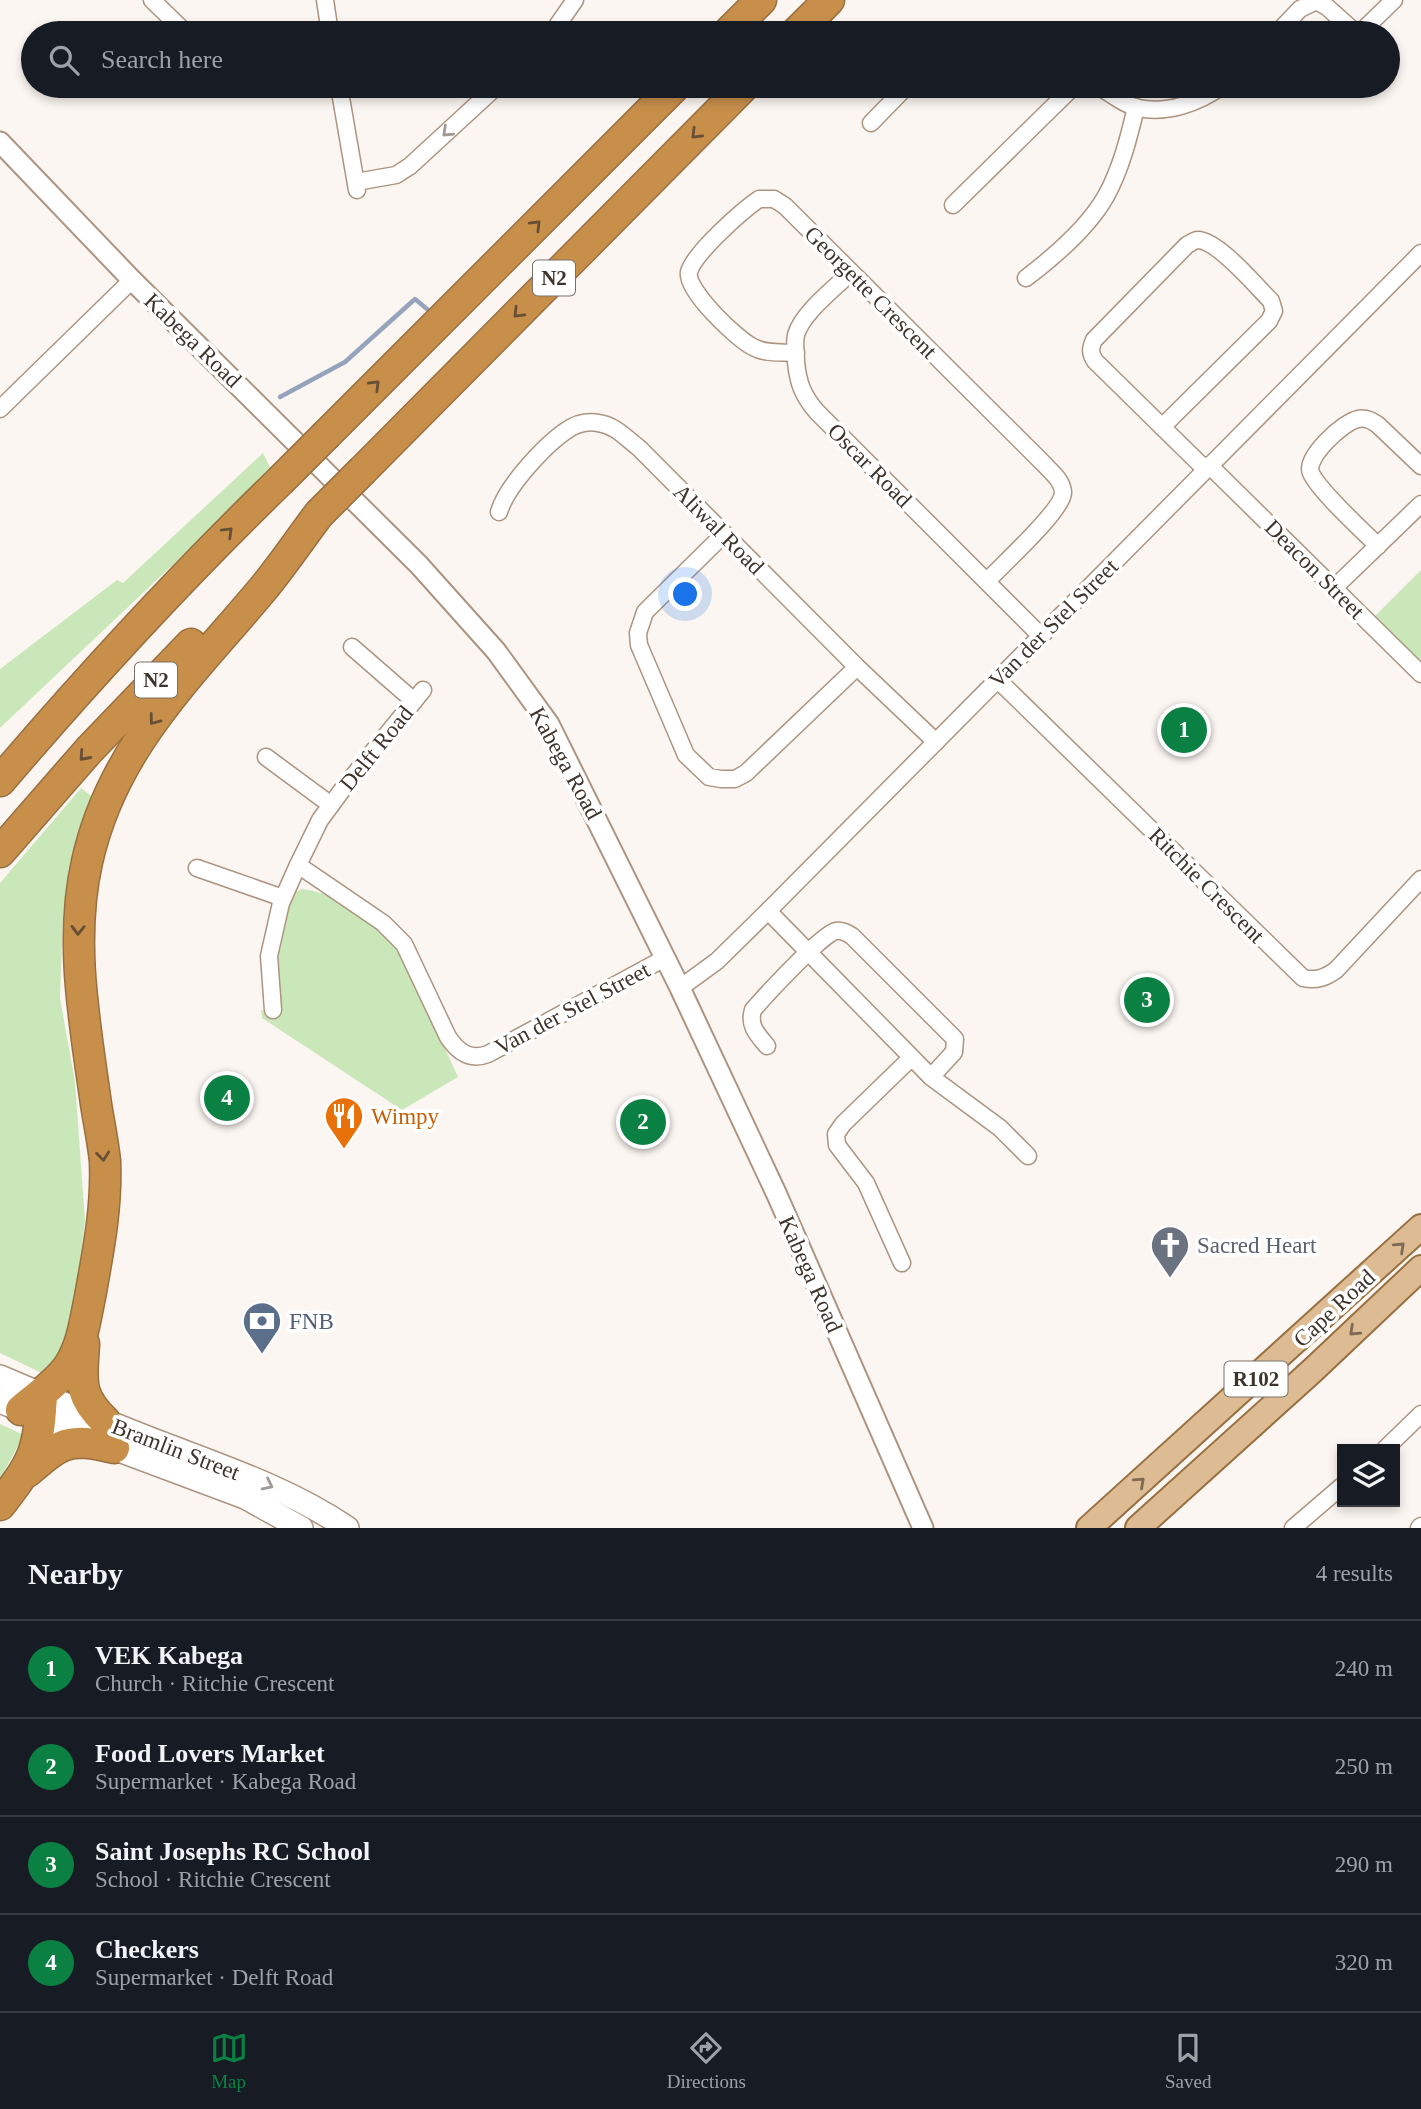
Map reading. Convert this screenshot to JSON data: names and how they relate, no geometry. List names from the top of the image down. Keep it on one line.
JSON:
{"streets":{"highway":["N2"],"main road":["Cape Road","R102","Bramlin Street"],"street":["Georgette Crescent","Kabega Road","Oscar Road","Aliwal Road","Deacon Street","Van der Stel Street","Delft Road","Ritchie Crescent"]},"crossings":[["Georgette Crescent","Oscar Road"],["Kabega Road","Van der Stel Street"],["Oscar Road","Van der Stel Street"],["Aliwal Road","Van der Stel Street"],["Deacon Street","Van der Stel Street"],["Van der Stel Street","Delft Road"],["Van der Stel Street","Ritchie Crescent"]],"places":{"restaurant":["Wimpy"],"church":["Sacred Heart"],"bank":["FNB"]},"page":{"search":"Search here","pins":["1","3","4","2"],"heading":["Nearby","4 results"],"list":[{"mark":"1","name":"VEK Kabega","note":"Church · Ritchie Crescent","value":"240 m"},{"mark":"2","name":"Food Lovers Market","note":"Supermarket · Kabega Road","value":"250 m"},{"mark":"3","name":"Saint Josephs RC School","note":"School · Ritchie Crescent","value":"290 m"},{"mark":"4","name":"Checkers","note":"Supermarket · Delft Road","value":"320 m"}],"nav":["Map","Directions","Saved"]}}
